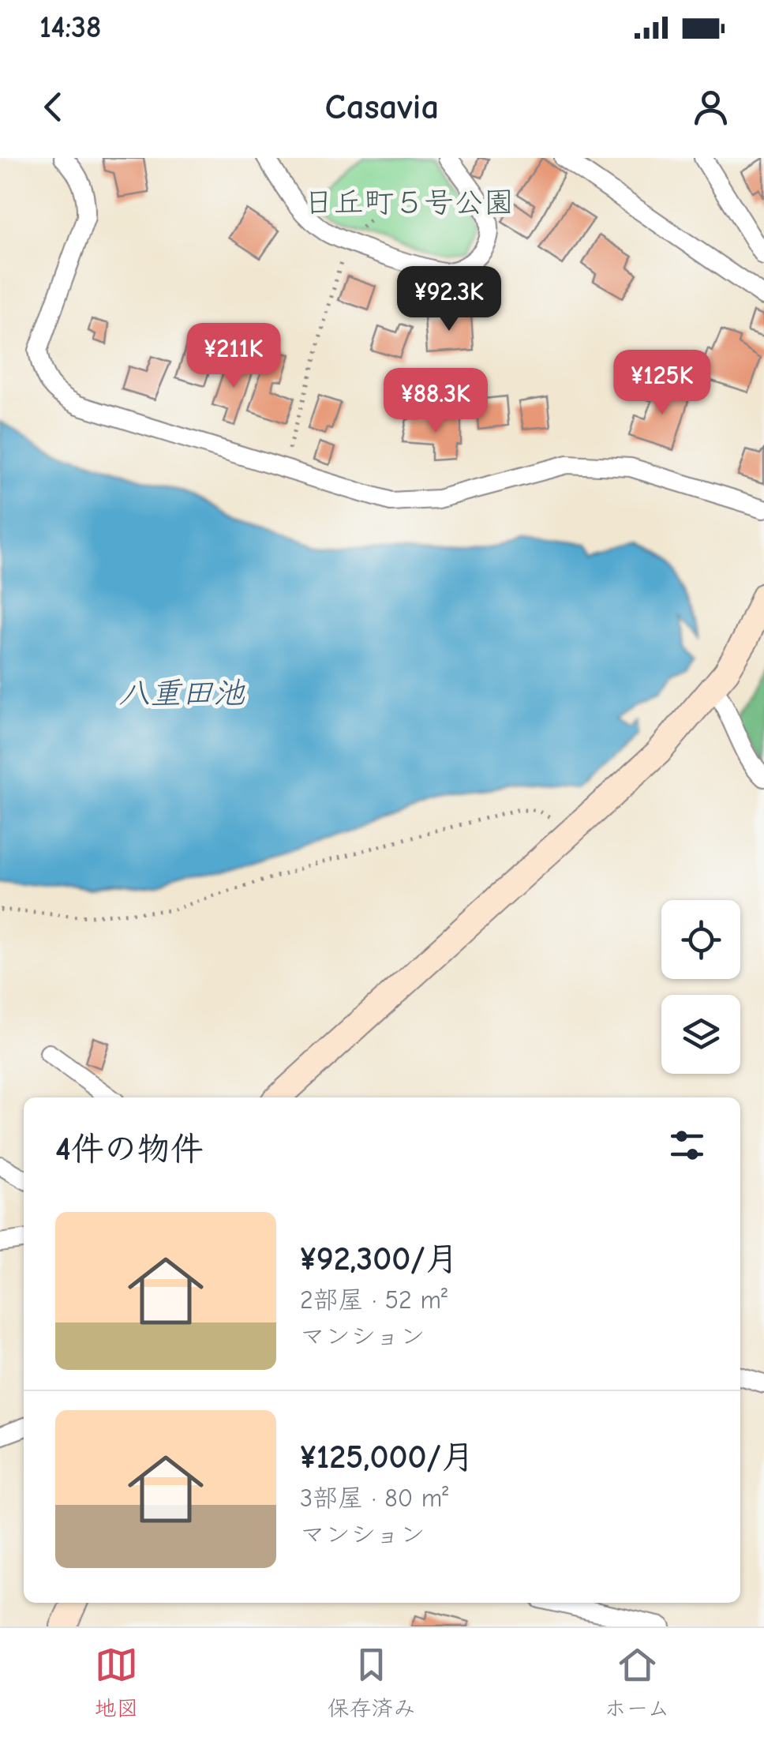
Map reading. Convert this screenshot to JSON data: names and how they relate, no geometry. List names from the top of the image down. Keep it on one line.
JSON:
{"water":["八重田池"],"parks":["日丘町５号公園"],"page":{"status":"14:38","header":"Casavia","price":["¥92.3K","¥211K","¥125K","¥88.3K"],"heading":"4件の物件","list":[{"name":"¥92,300/月","note":"2部屋 · 52 m² · マンション"},{"name":"¥125,000/月","note":"3部屋 · 80 m² · マンション"}],"tabs":["地図","保存済み","ホーム"]}}
